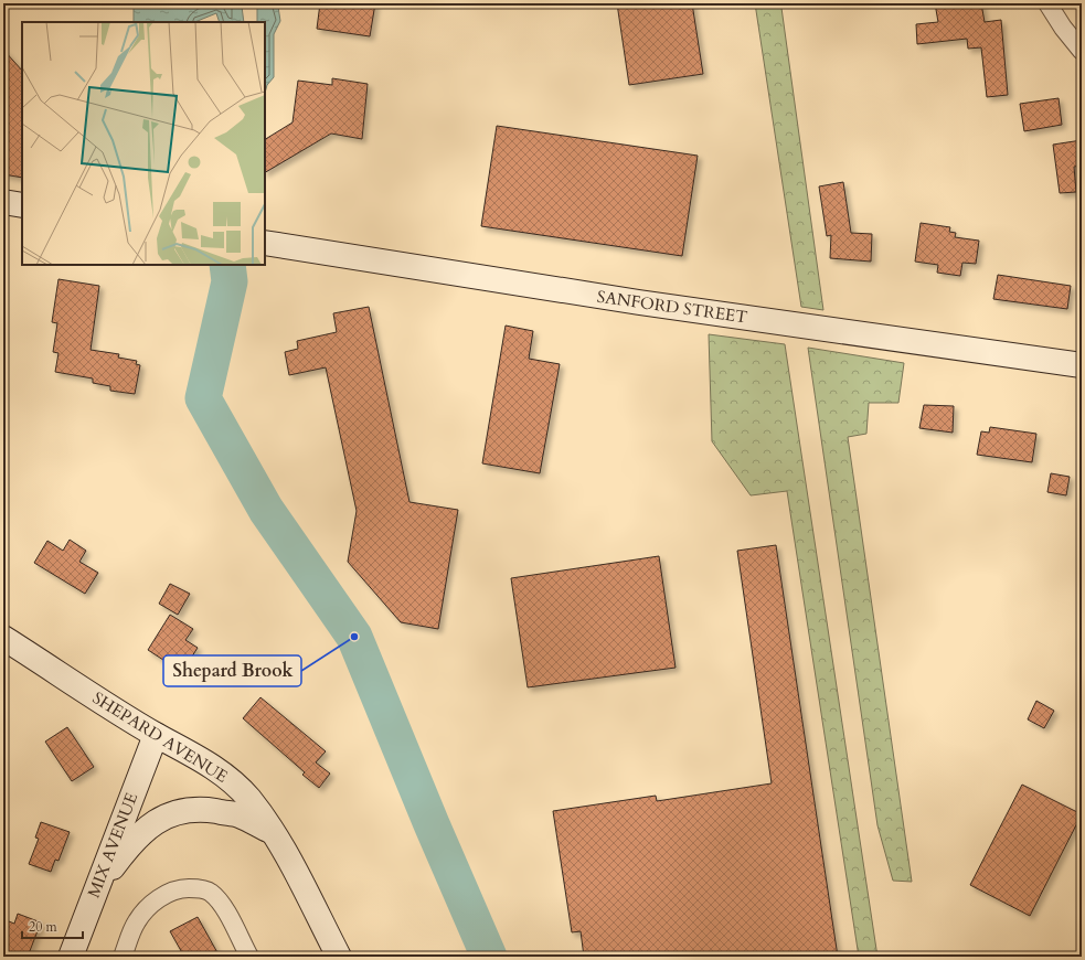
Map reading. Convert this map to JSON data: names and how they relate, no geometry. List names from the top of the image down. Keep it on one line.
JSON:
{"streets":{"street":["SANFORD STREET","SHEPARD AVENUE","MIX AVENUE"]},"crossings":[["SHEPARD AVENUE","MIX AVENUE"]],"places":["Shepard Brook"],"scale_bar":"20 m"}
